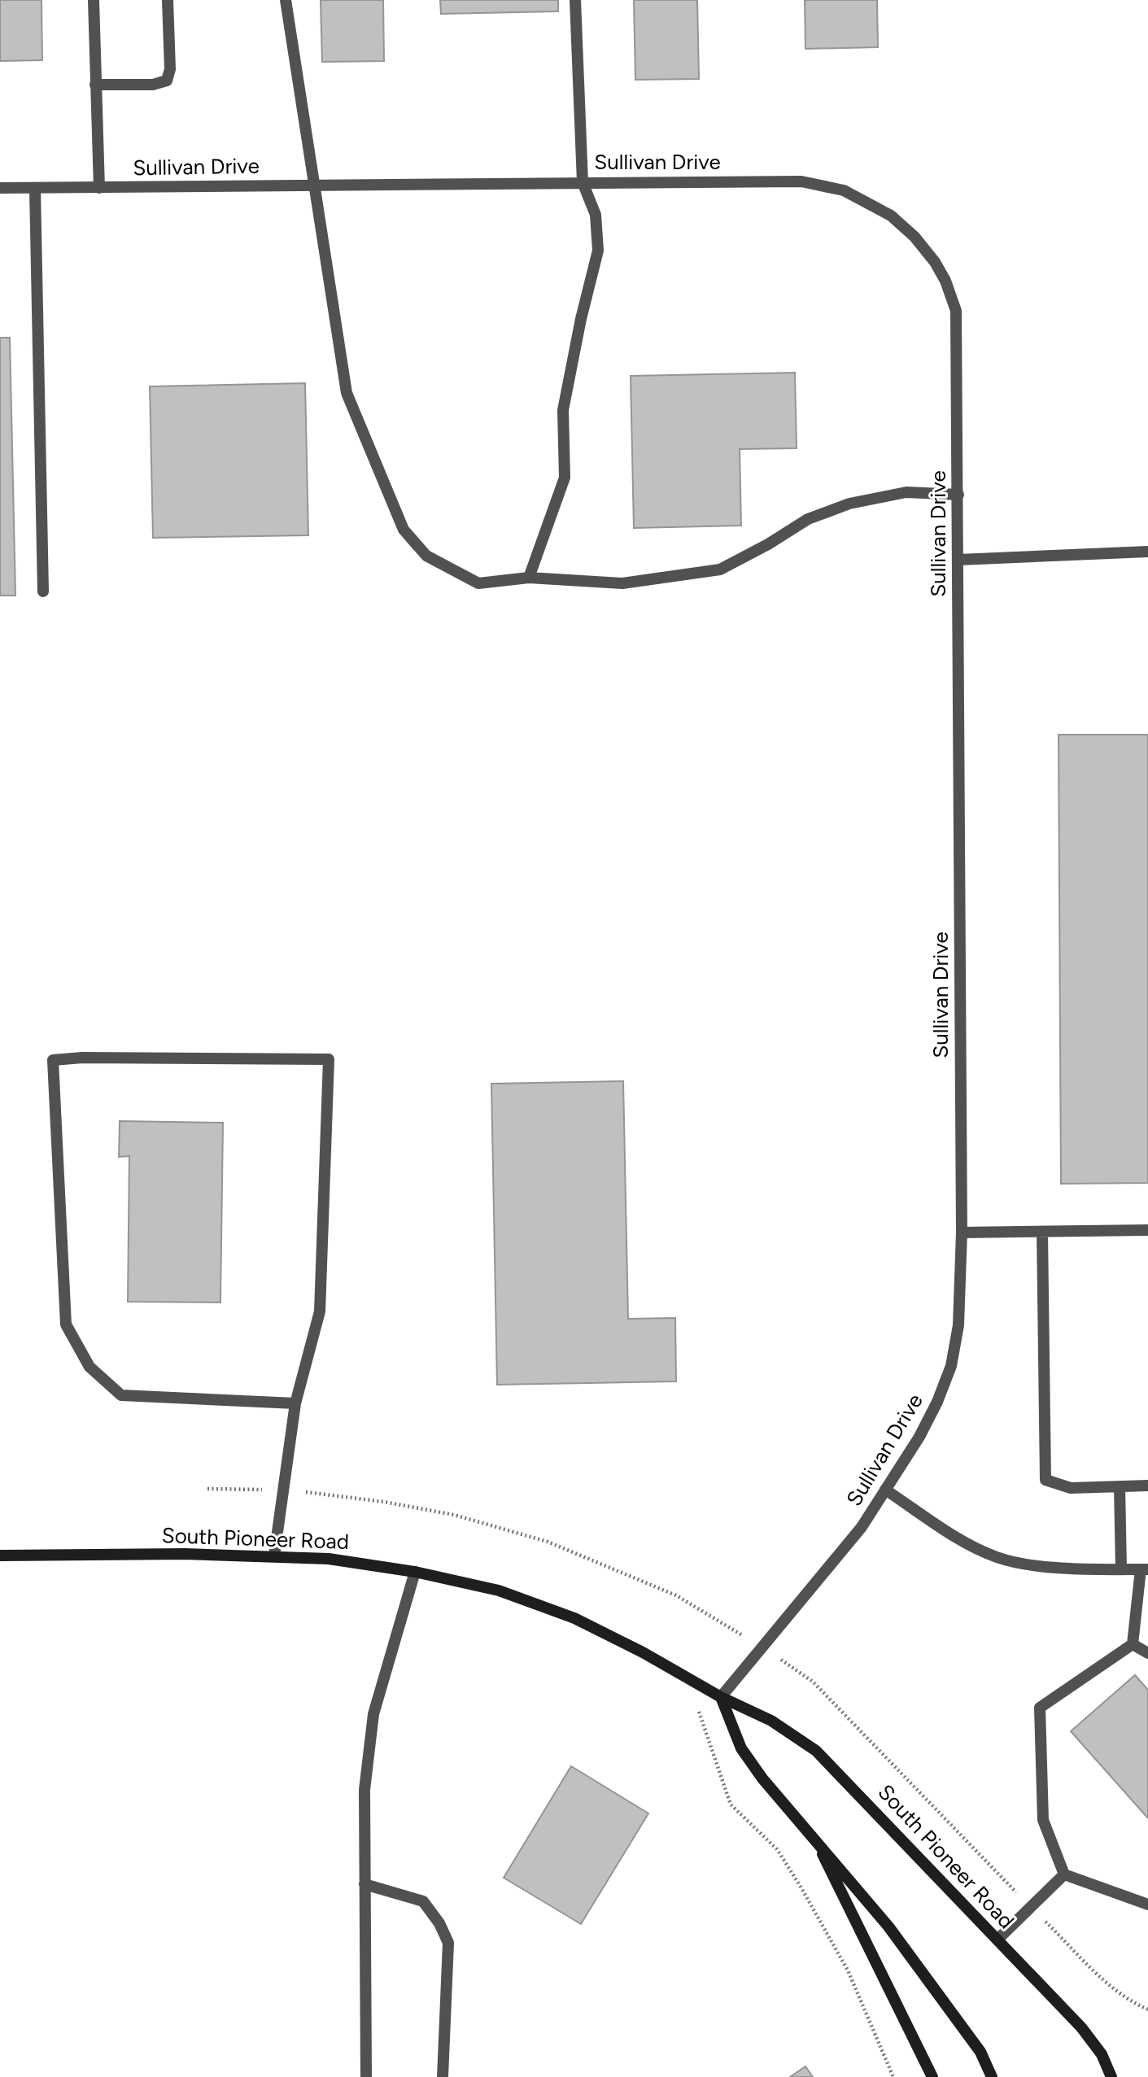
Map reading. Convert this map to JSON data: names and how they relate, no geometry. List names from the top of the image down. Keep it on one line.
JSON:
{"streets":{"main road":["South Pioneer Road"],"street":["Sullivan Drive"]},"crossings":[["Sullivan Drive","South Pioneer Road"]]}
